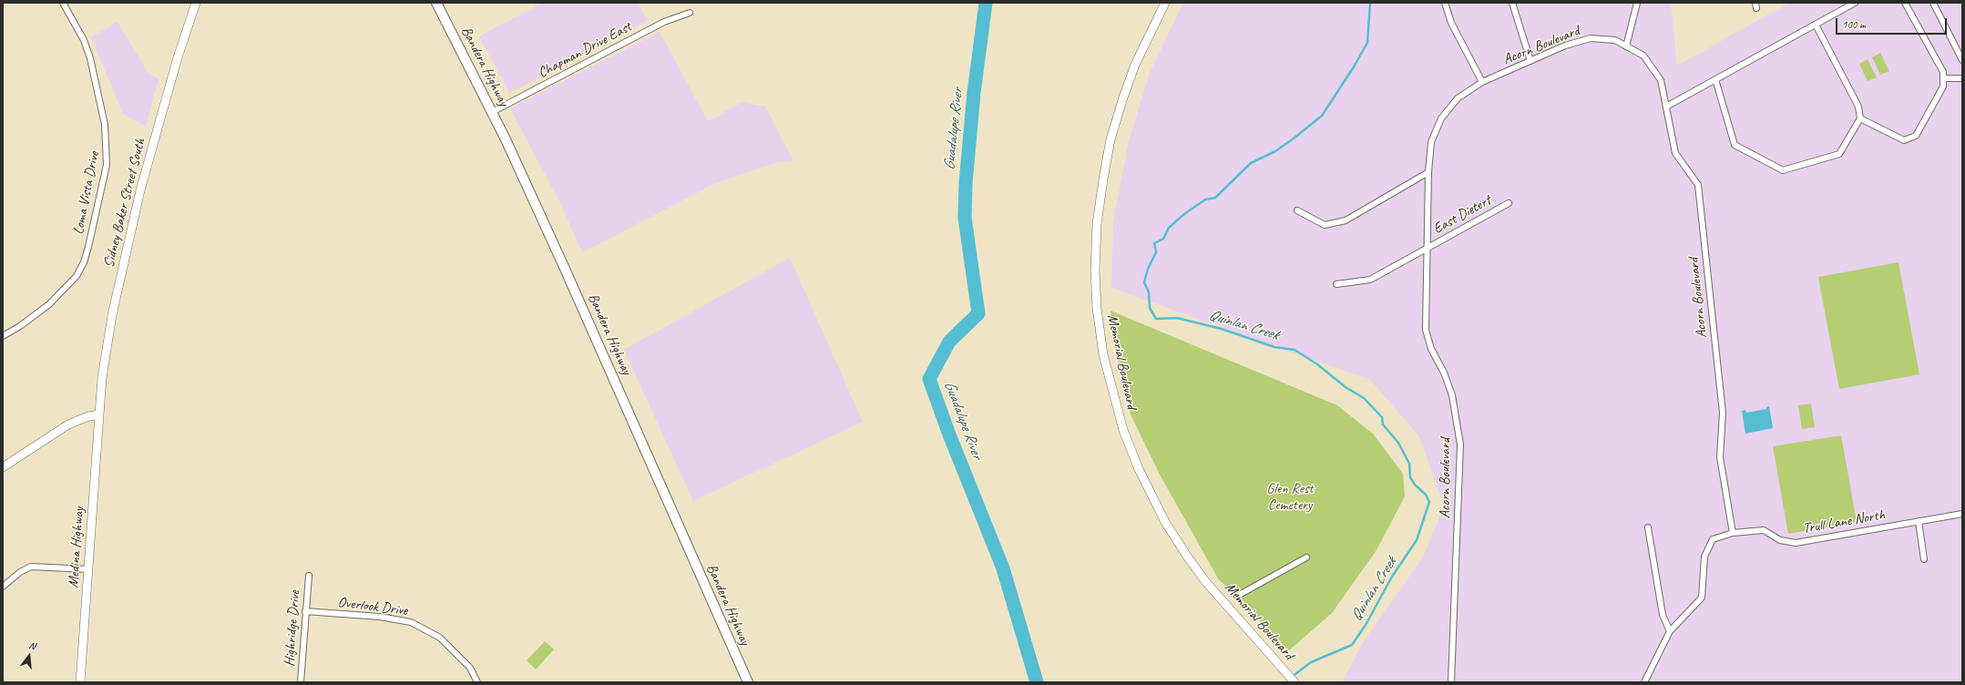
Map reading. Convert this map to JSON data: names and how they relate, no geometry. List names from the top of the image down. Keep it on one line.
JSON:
{"streets":{"main road":["Bandera Highway","Sidney Baker Street South","Memorial Boulevard","Medina Highway"],"street":["Acorn Boulevard","Chapman Drive East","Loma Vista Drive","East Dietert","Trull Lane North","Overlook Drive","Highridge Drive"]},"crossings":[["Acorn Boulevard","East Dietert"],["Acorn Boulevard","Trull Lane North"],["Chapman Drive East","Bandera Highway"],["Sidney Baker Street South","Medina Highway"],["Overlook Drive","Highridge Drive"]],"water":["Guadalupe River","Quinlan Creek"],"parks":["Glen Rest Cemetery"],"scale_bar":"100 m","north":"top"}
